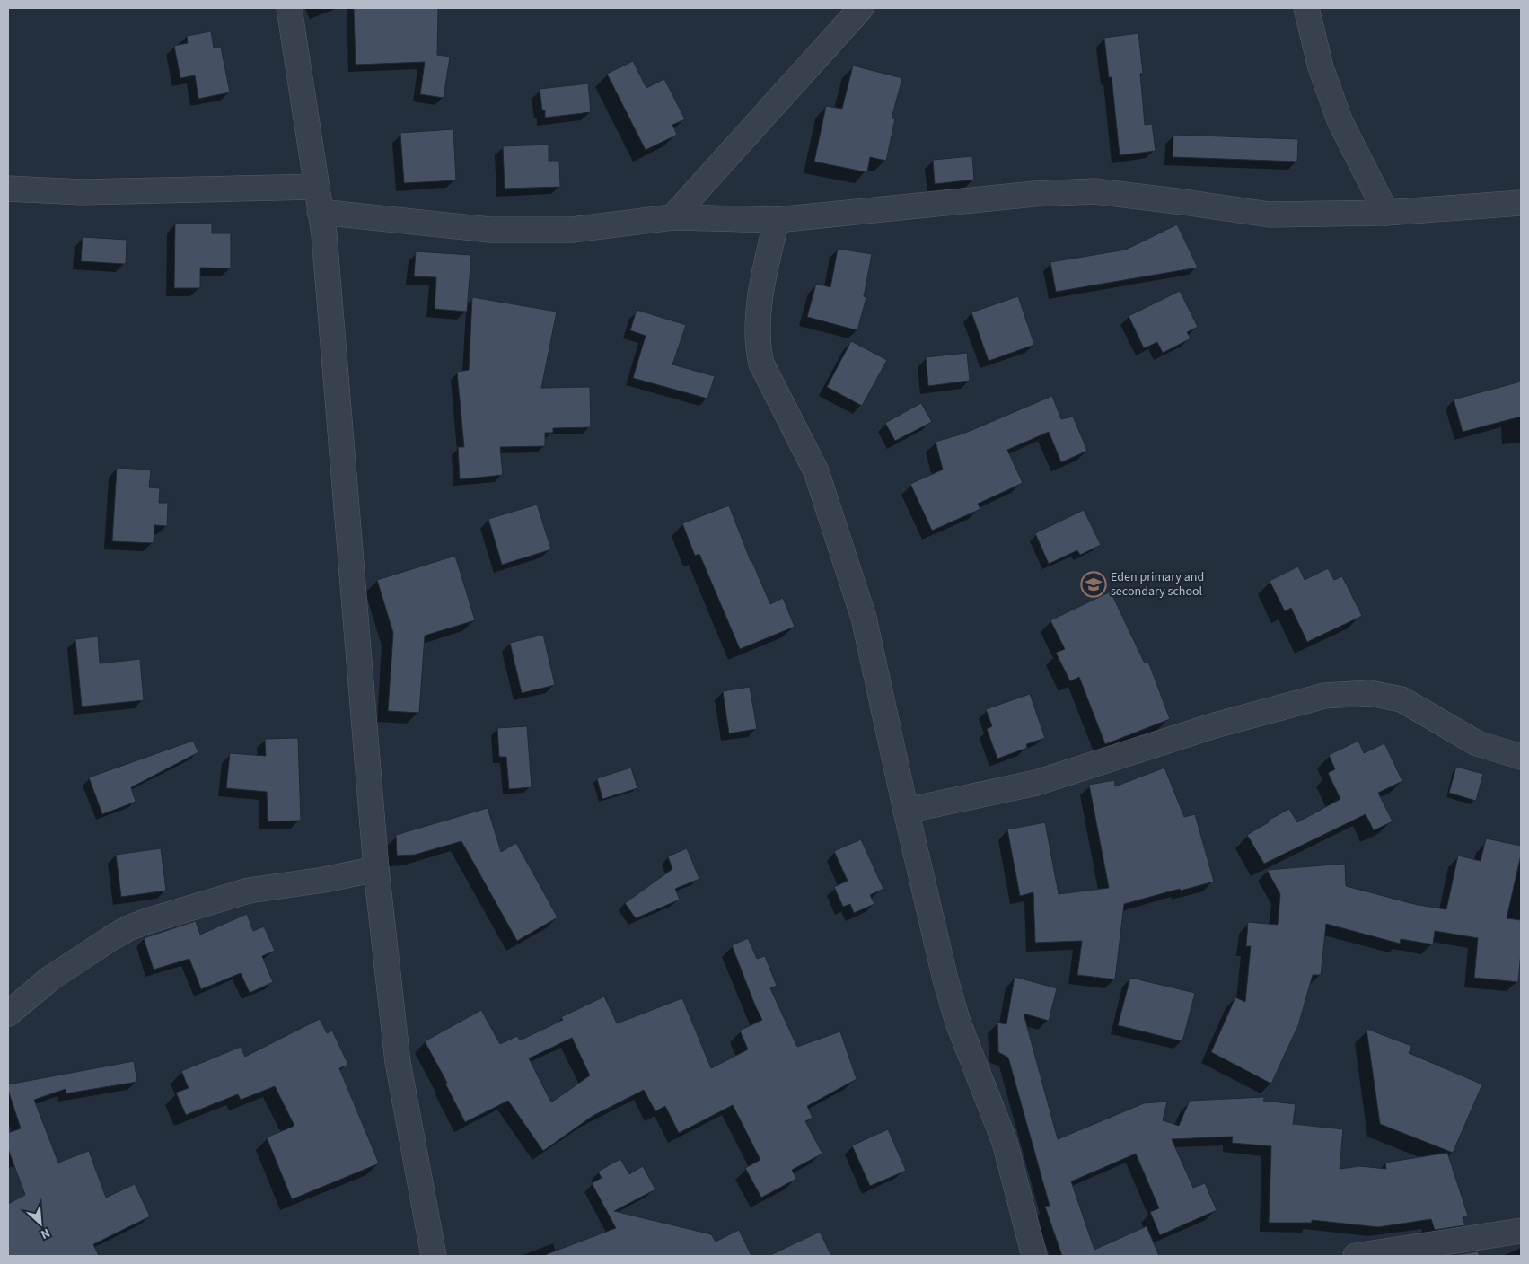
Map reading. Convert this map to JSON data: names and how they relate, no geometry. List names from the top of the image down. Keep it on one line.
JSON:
{"places":{"school or university":["Eden primary and secondary school"]},"north":"bottom right"}
